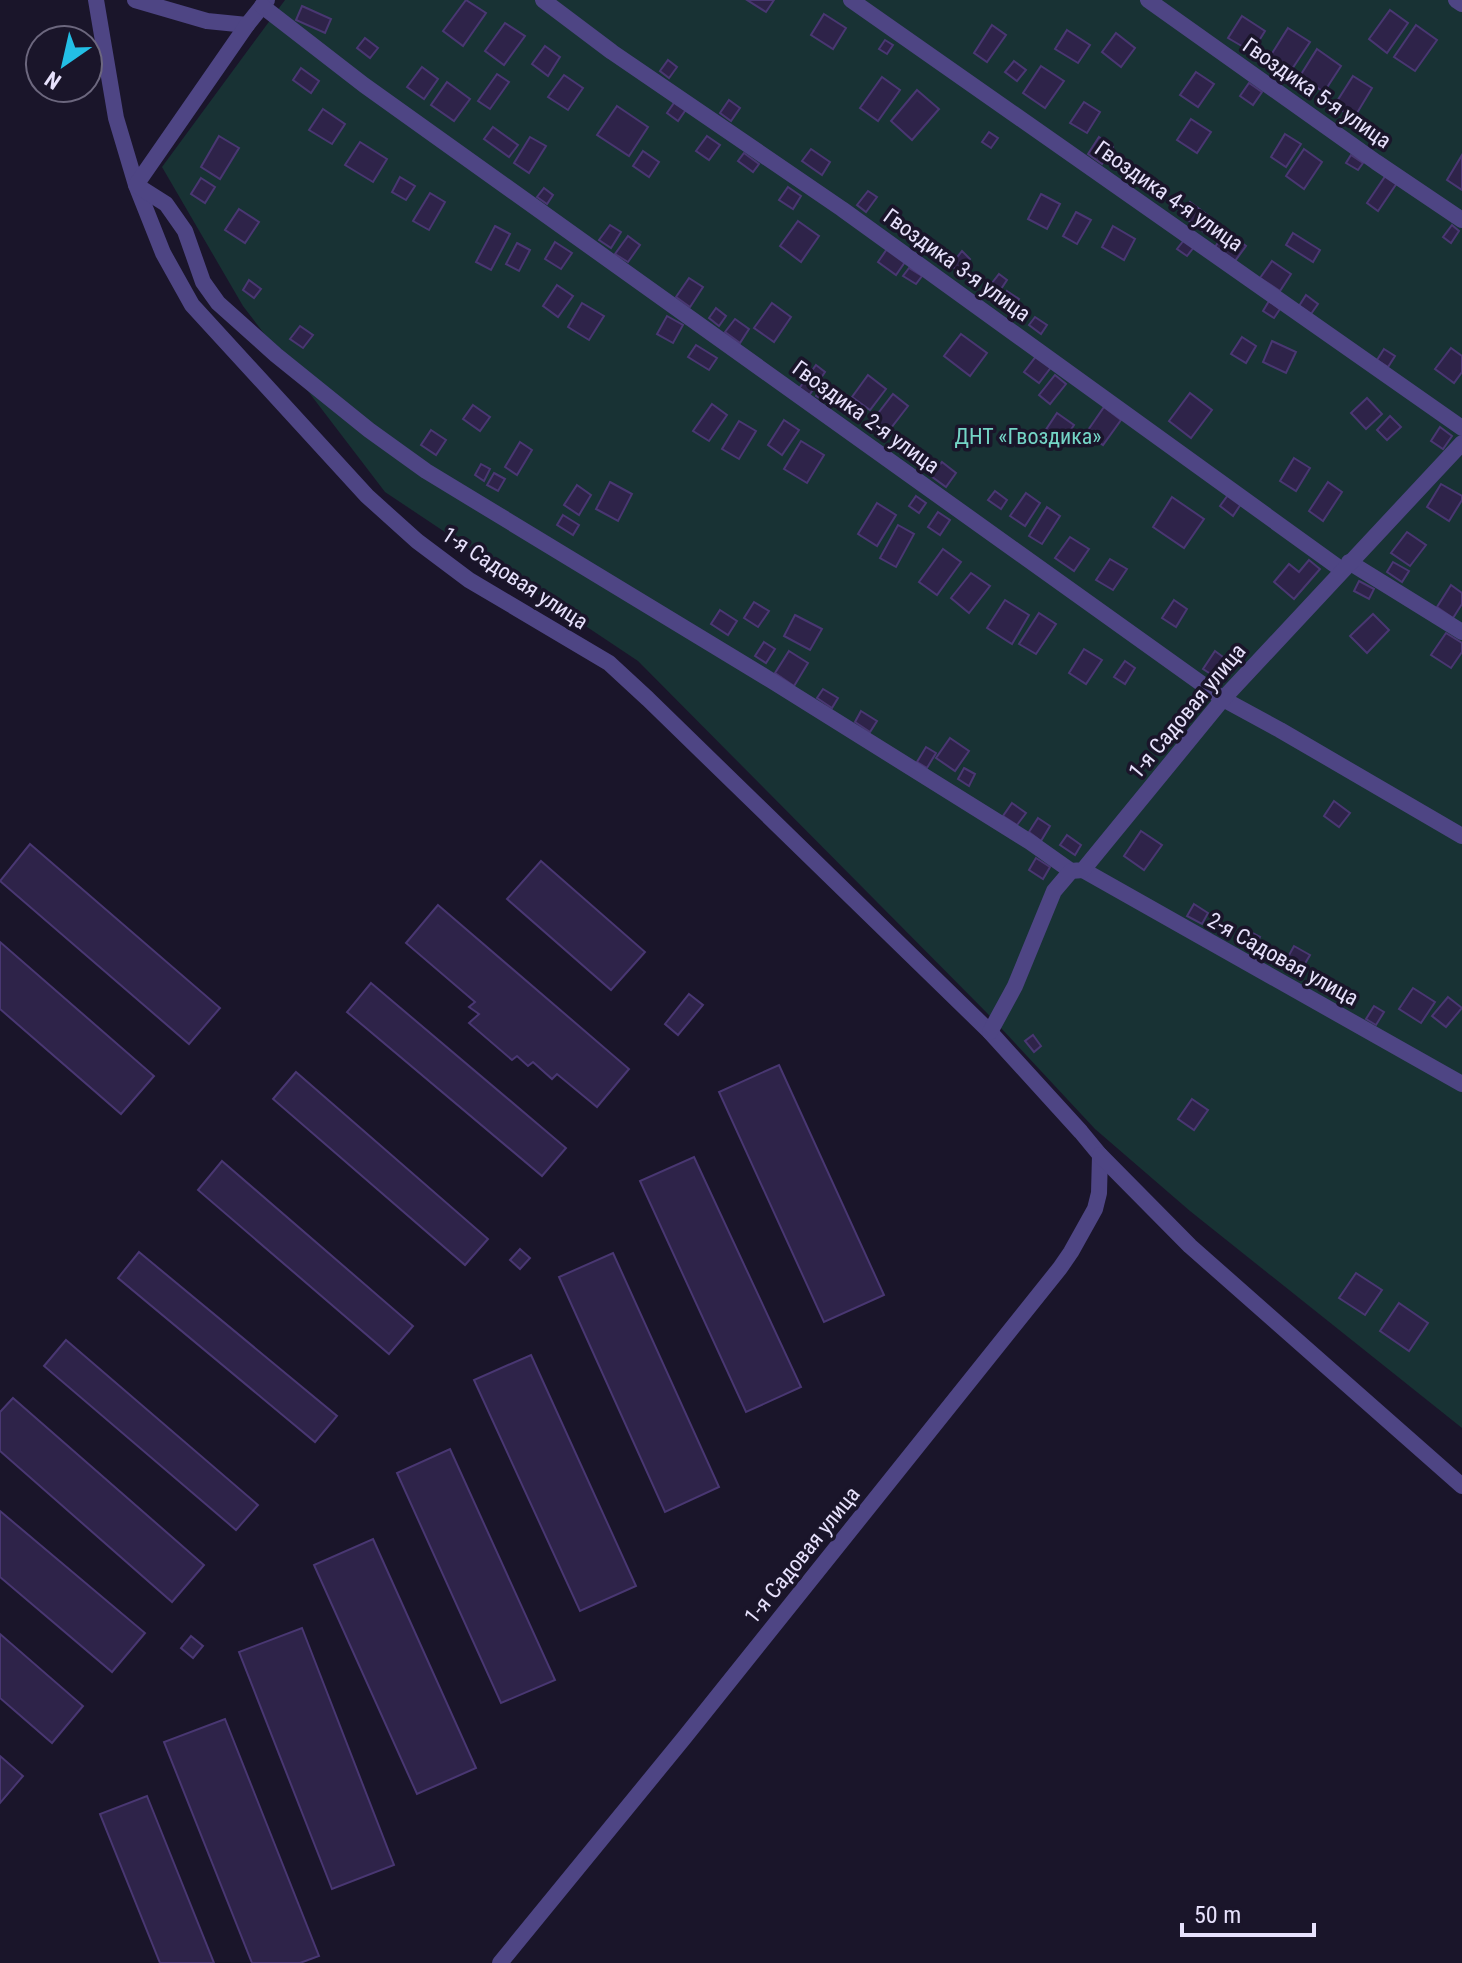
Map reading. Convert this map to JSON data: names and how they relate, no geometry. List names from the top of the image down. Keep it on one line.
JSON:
{"streets":{"street":["Гвоздика 5-я улица","Гвоздика 4-я улица","Гвоздика 3-я улица","Гвоздика 2-я улица","1-я Садовая улица","2-я Садовая улица"]},"crossings":[["Гвоздика 3-я улица","1-я Садовая улица"],["Гвоздика 2-я улица","1-я Садовая улица"],["1-я Садовая улица","2-я Садовая улица"]],"parks":["ДНТ «Гвоздика»"],"scale_bar":"50 m","north":"bottom left"}
